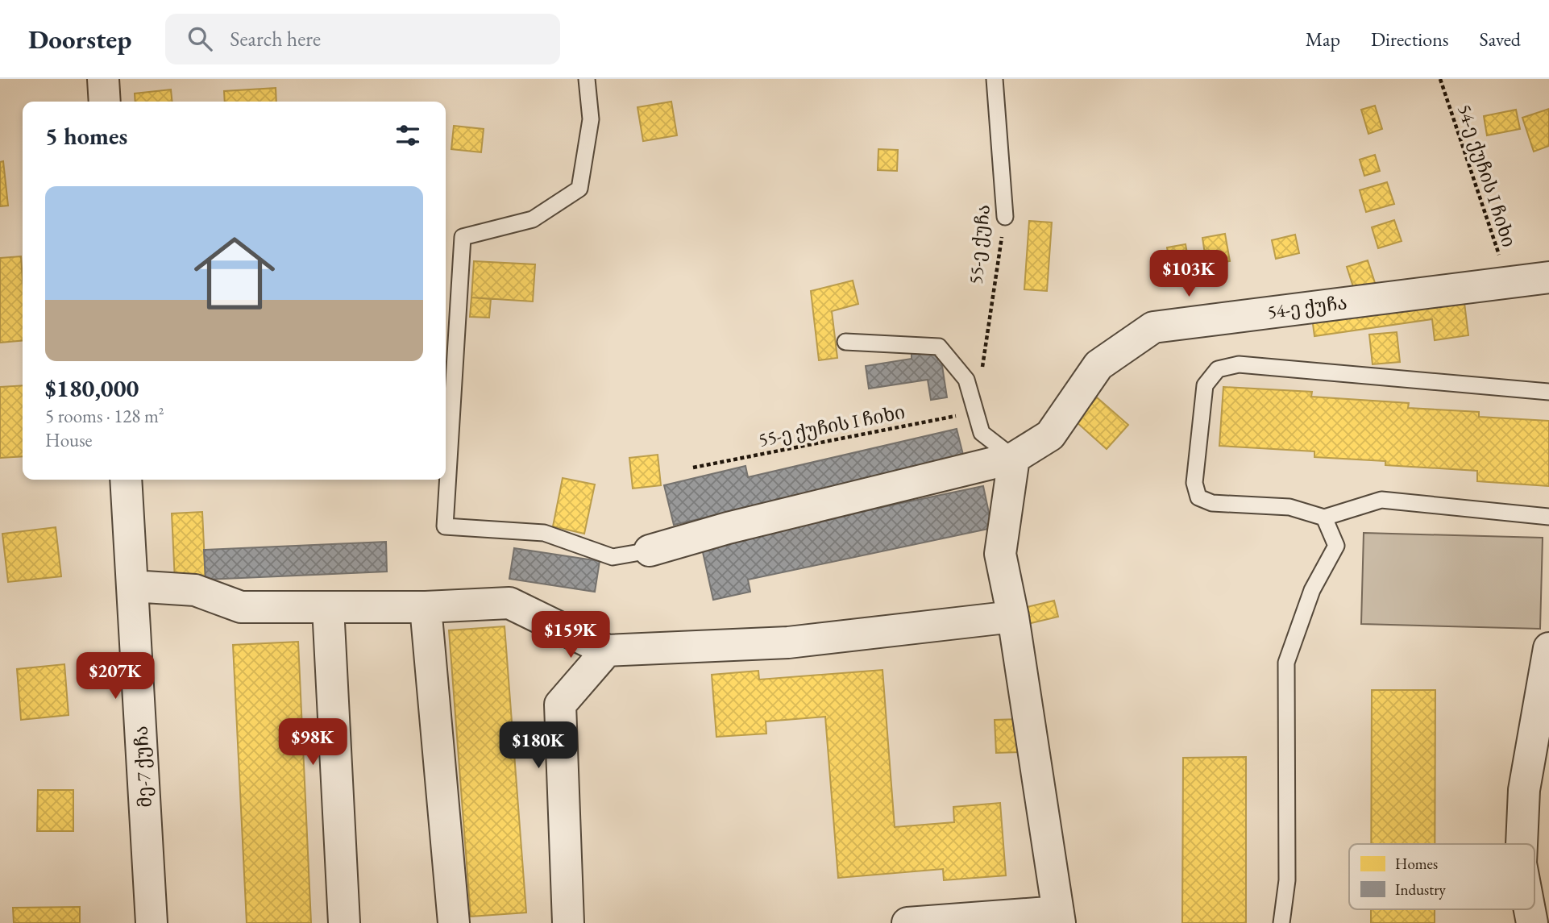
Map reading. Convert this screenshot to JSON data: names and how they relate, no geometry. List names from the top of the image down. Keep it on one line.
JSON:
{"streets":{"street":["54-ე ქუჩა","მე-7 ქუჩა"],"lane":["55-ე ქუჩა"],"path":["54-ე ქუჩის I ჩიხი","55-ე ქუჩის I ჩიხი"]},"crossings":[["54-ე ქუჩის I ჩიხი","54-ე ქუჩა"]],"legend":["Homes","Industry"],"page":{"header":"Doorstep","search":"Search here","nav":["Map","Directions","Saved"],"heading":"5 homes","list":[{"name":"$180,000","note":"5 rooms · 128 m² · House"}],"price":["$103K","$159K","$207K","$98K","$180K"]}}
